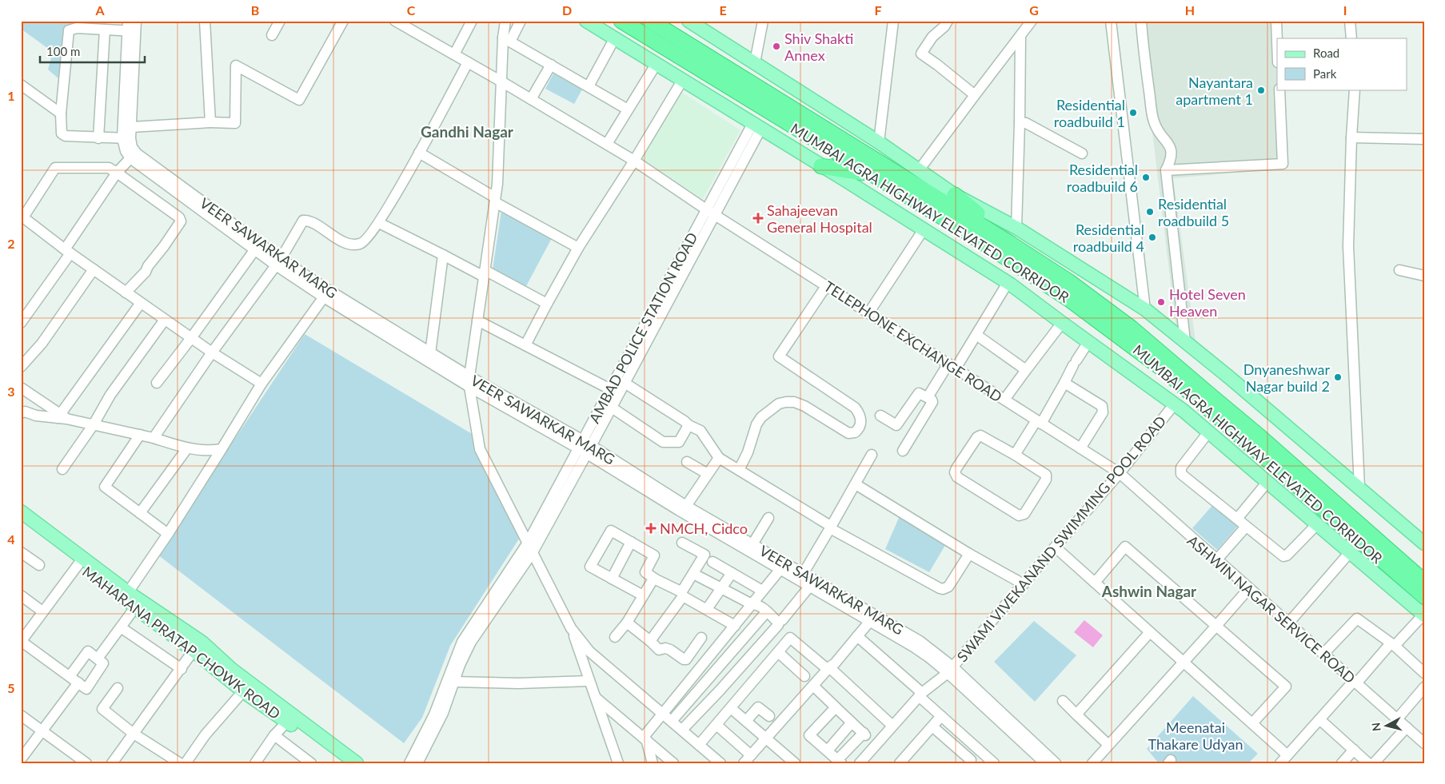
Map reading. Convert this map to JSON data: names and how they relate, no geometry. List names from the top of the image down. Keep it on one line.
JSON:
{"streets":{"highway":["MUMBAI AGRA HIGHWAY ELEVATED CORRIDOR"],"main road":["MAHARANA PRATAP CHOWK ROAD"],"street":["VEER SAWARKAR MARG","AMBAD POLICE STATION ROAD","TELEPHONE EXCHANGE ROAD","SWAMI VIVEKANAND SWIMMING POOL ROAD","ASHWIN NAGAR SERVICE ROAD"]},"crossings":[["VEER SAWARKAR MARG","AMBAD POLICE STATION ROAD"],["VEER SAWARKAR MARG","SWAMI VIVEKANAND SWIMMING POOL ROAD"],["AMBAD POLICE STATION ROAD","TELEPHONE EXCHANGE ROAD"],["TELEPHONE EXCHANGE ROAD","SWAMI VIVEKANAND SWIMMING POOL ROAD"],["TELEPHONE EXCHANGE ROAD","ASHWIN NAGAR SERVICE ROAD"],["SWAMI VIVEKANAND SWIMMING POOL ROAD","ASHWIN NAGAR SERVICE ROAD"]],"districts":["Gandhi Nagar","Ashwin Nagar"],"parks":["Meenatai Thakare Udyan"],"places":{"other":["Shiv Shakti Annex","Nayantara apartment 1","Residential roadbuild 1","Residential roadbuild 6","Residential roadbuild 5","Residential roadbuild 4","Hotel Seven Heaven","Dnyaneshwar Nagar build 2"],"health":["Sahajeevan General Hospital","NMCH, Cidco"]},"legend":["Road","Park"],"scale_bar":"100 m","north":"left","grid":{"columns":["A","B","C","D","E","F","G","H","I"],"rows":["1","2","3","4","5"]}}
